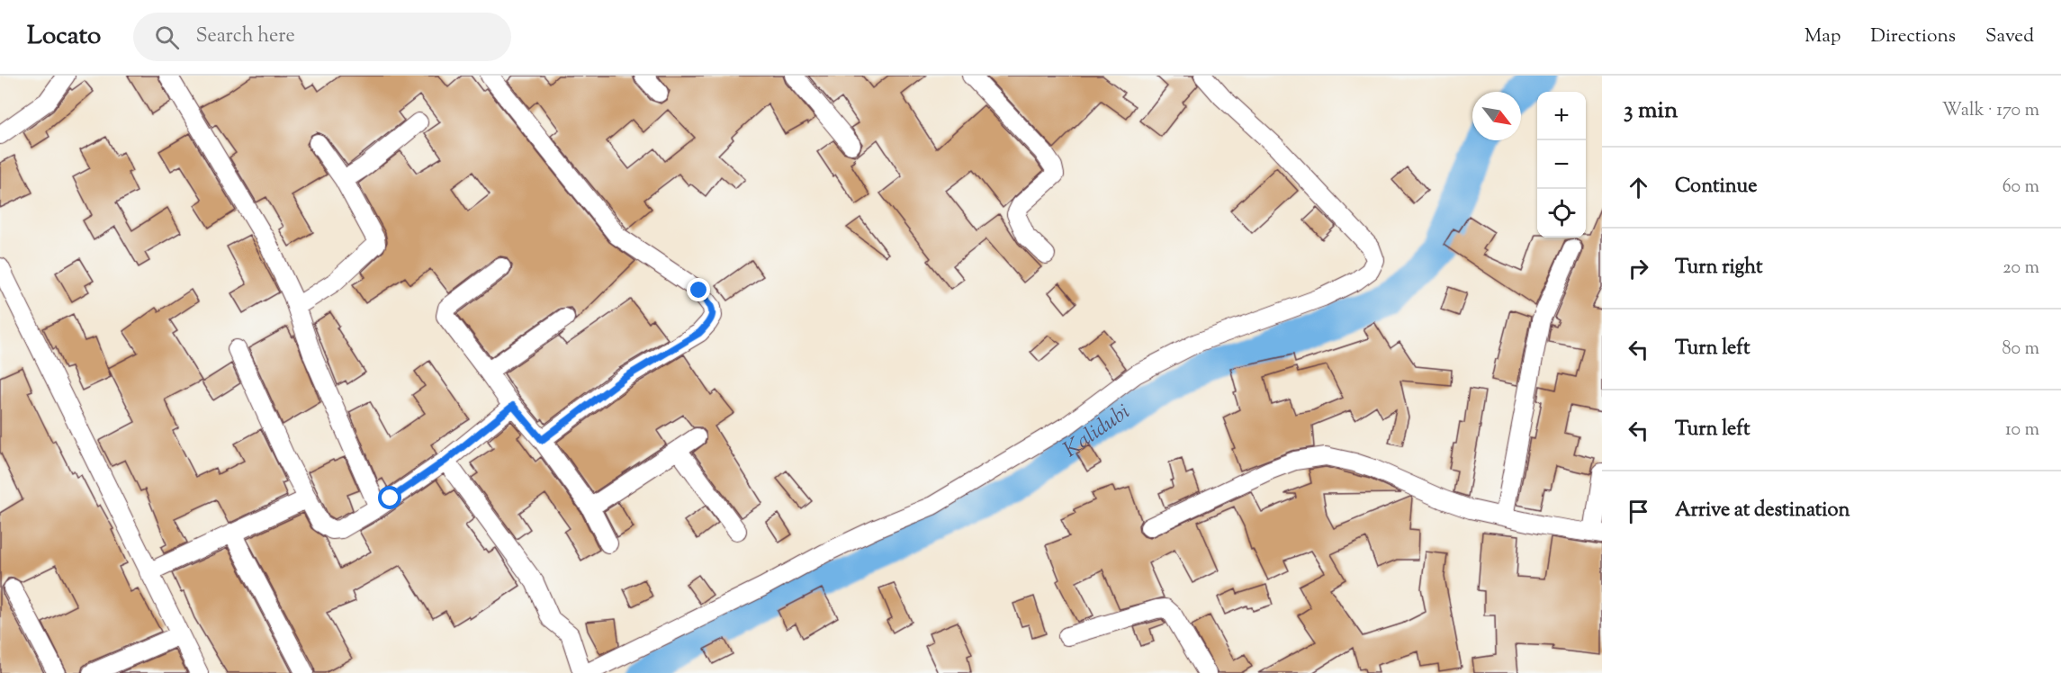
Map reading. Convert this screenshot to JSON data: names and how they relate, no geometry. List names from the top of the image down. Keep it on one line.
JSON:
{"water":["Kalidubi"],"north":"bottom right","page":{"header":"Locato","search":"Search here","nav":["Map","Directions","Saved"],"heading":["3 min","Walk · 170 m"],"map_buttons":["+","−"],"list":[["Continue","60 m"],["Turn right","20 m"],["Turn left","80 m"],["Turn left","10 m"],"Arrive at destination"]}}
